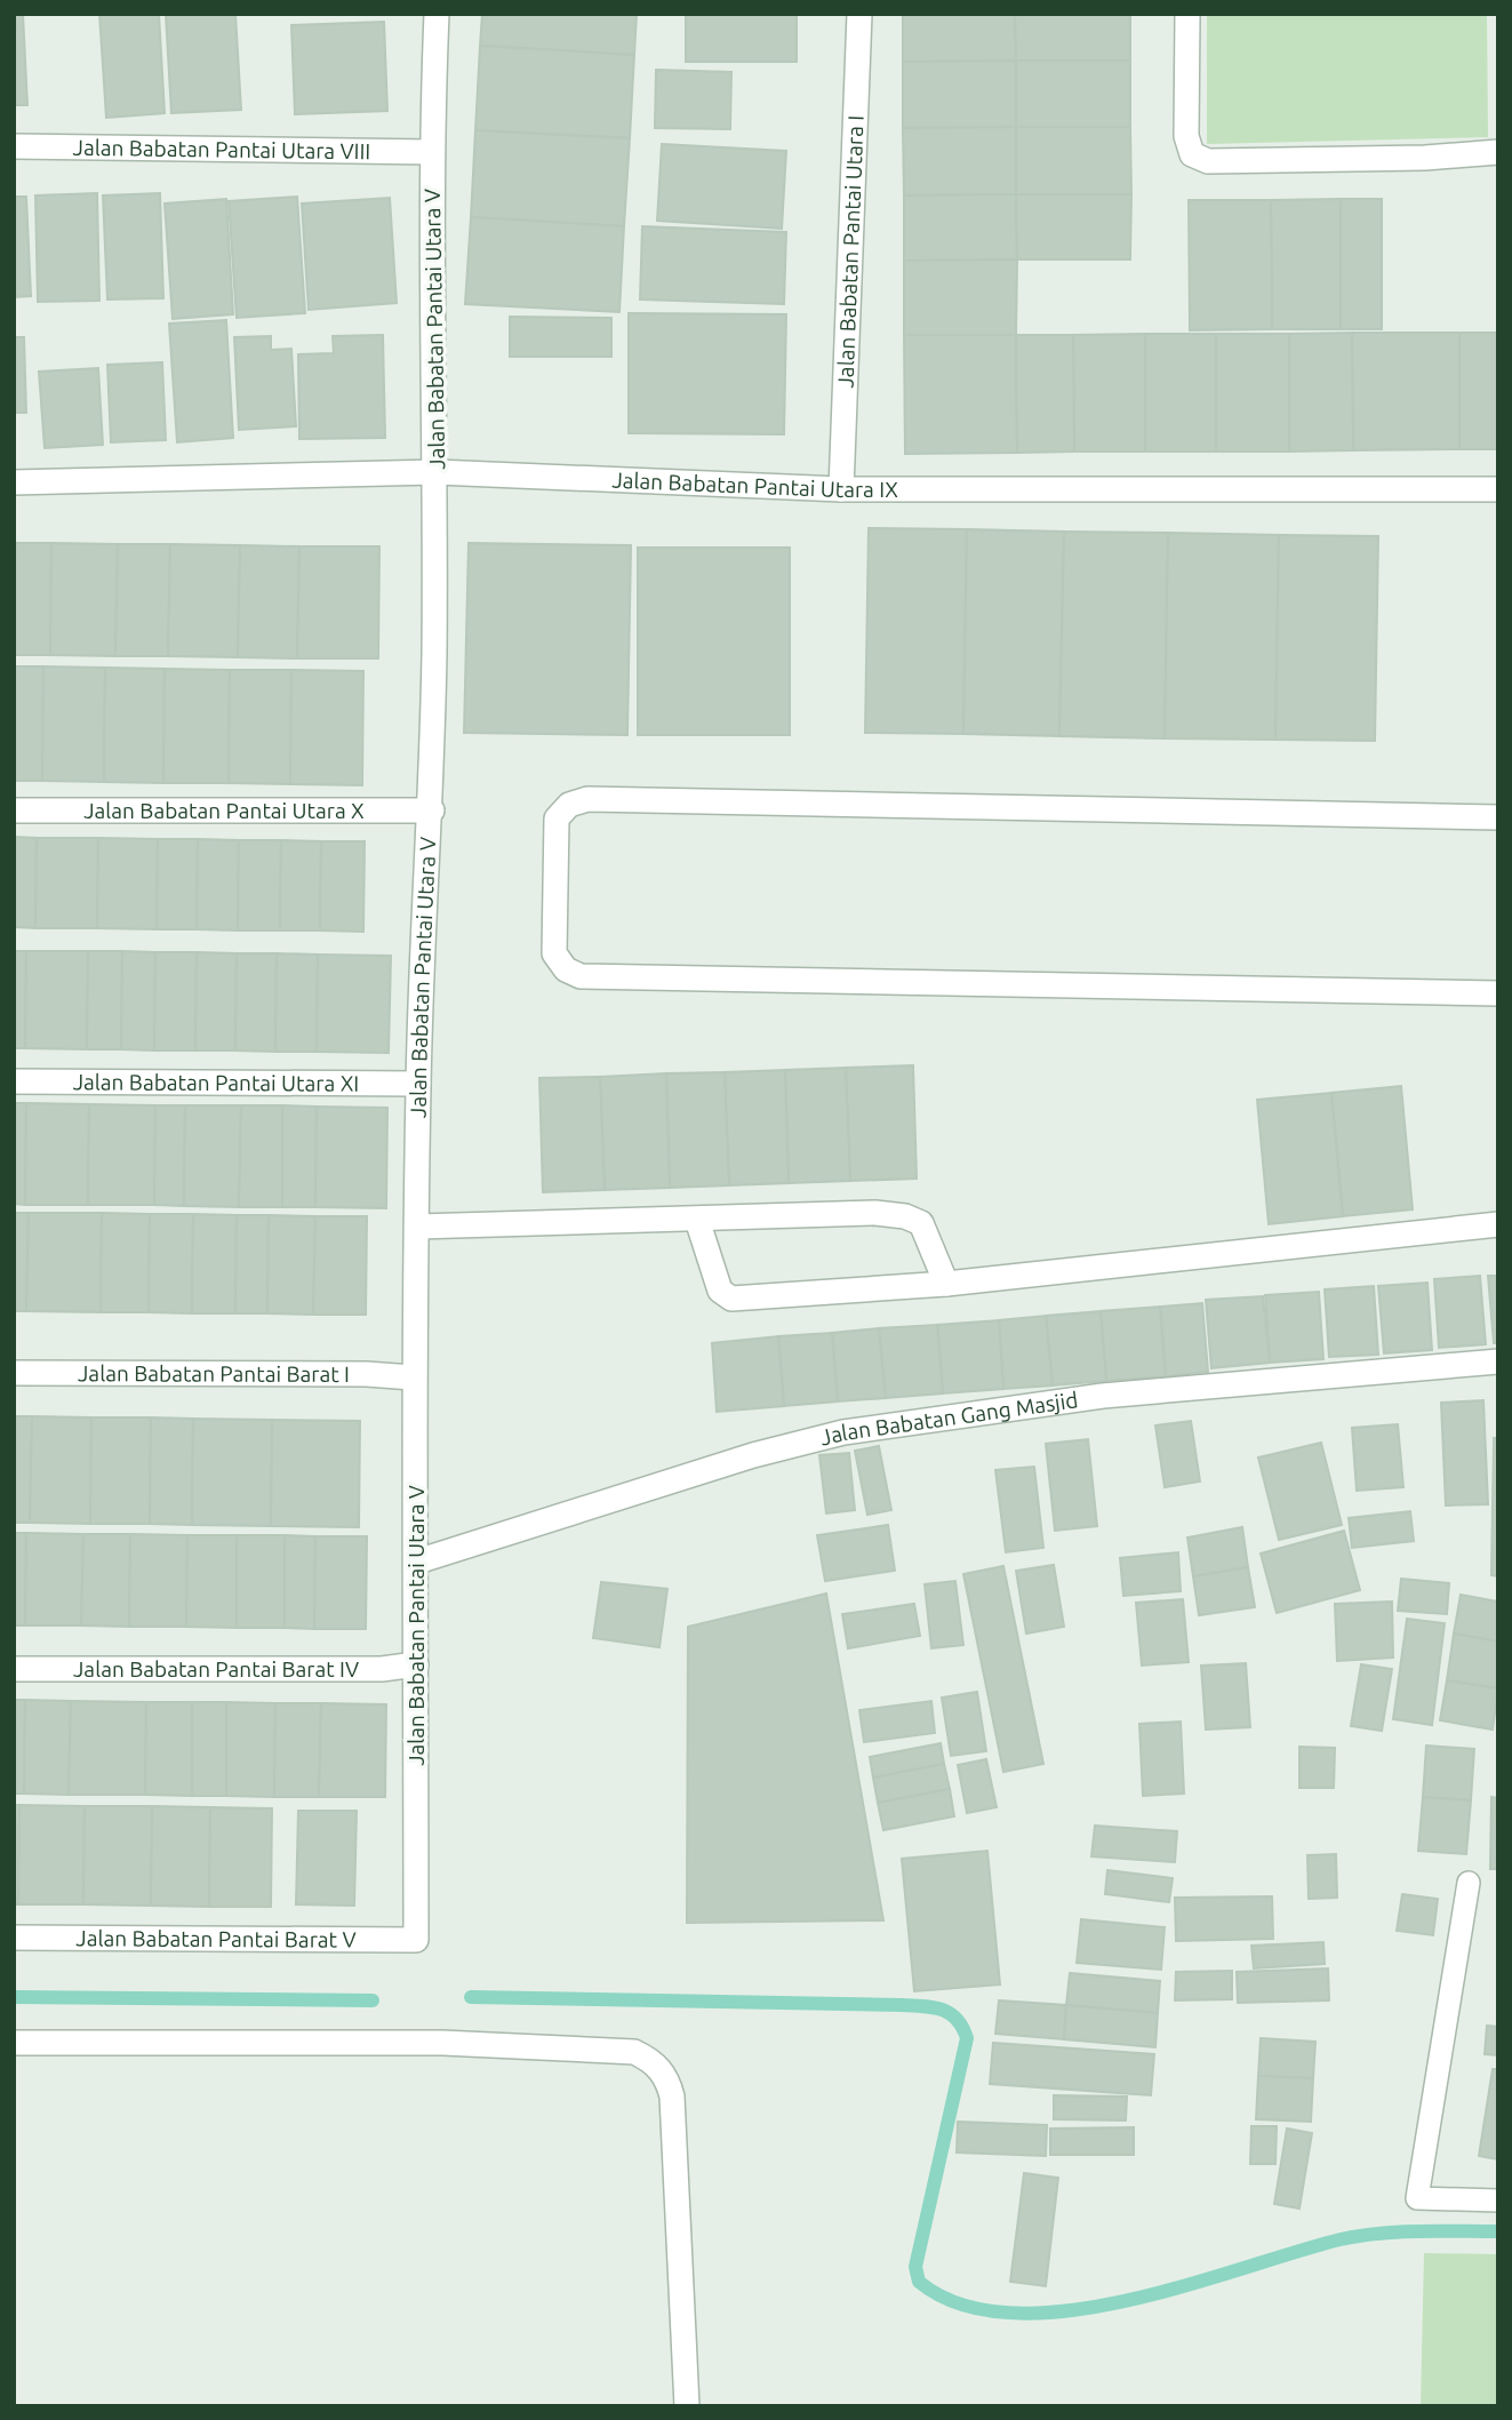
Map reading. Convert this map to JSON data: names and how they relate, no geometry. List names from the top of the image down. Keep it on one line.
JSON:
{"streets":{"street":["Jalan Babatan Pantai Utara VIII","Jalan Babatan Pantai Utara I","Jalan Babatan Pantai Utara V","Jalan Babatan Pantai Utara IX","Jalan Babatan Pantai Utara X","Jalan Babatan Pantai Utara XI","Jalan Babatan Pantai Barat I","Jalan Babatan Gang Masjid","Jalan Babatan Pantai Barat IV","Jalan Babatan Pantai Barat V"]},"crossings":[["Jalan Babatan Pantai Utara VIII","Jalan Babatan Pantai Utara V"],["Jalan Babatan Pantai Utara I","Jalan Babatan Pantai Utara IX"],["Jalan Babatan Pantai Utara V","Jalan Babatan Pantai Utara IX"],["Jalan Babatan Pantai Utara V","Jalan Babatan Pantai Utara X"],["Jalan Babatan Pantai Utara V","Jalan Babatan Pantai Utara XI"],["Jalan Babatan Pantai Utara V","Jalan Babatan Pantai Barat I"],["Jalan Babatan Pantai Utara V","Jalan Babatan Gang Masjid"],["Jalan Babatan Pantai Utara V","Jalan Babatan Pantai Barat IV"],["Jalan Babatan Pantai Utara V","Jalan Babatan Pantai Barat V"]]}
